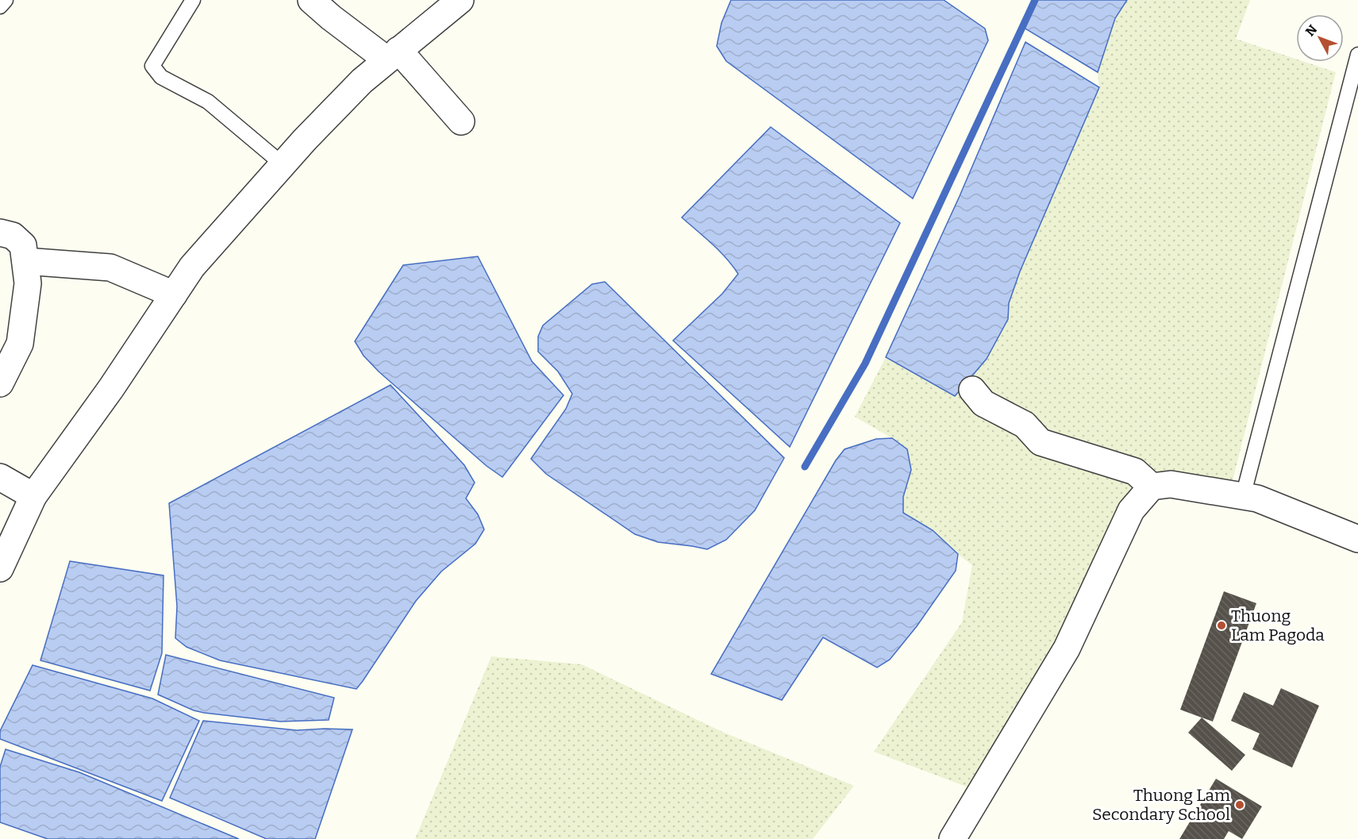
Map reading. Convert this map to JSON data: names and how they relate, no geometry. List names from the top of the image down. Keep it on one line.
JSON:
{"places":["Thuong Lam Pagoda","Thuong Lam Secondary School"],"north":"top left"}
